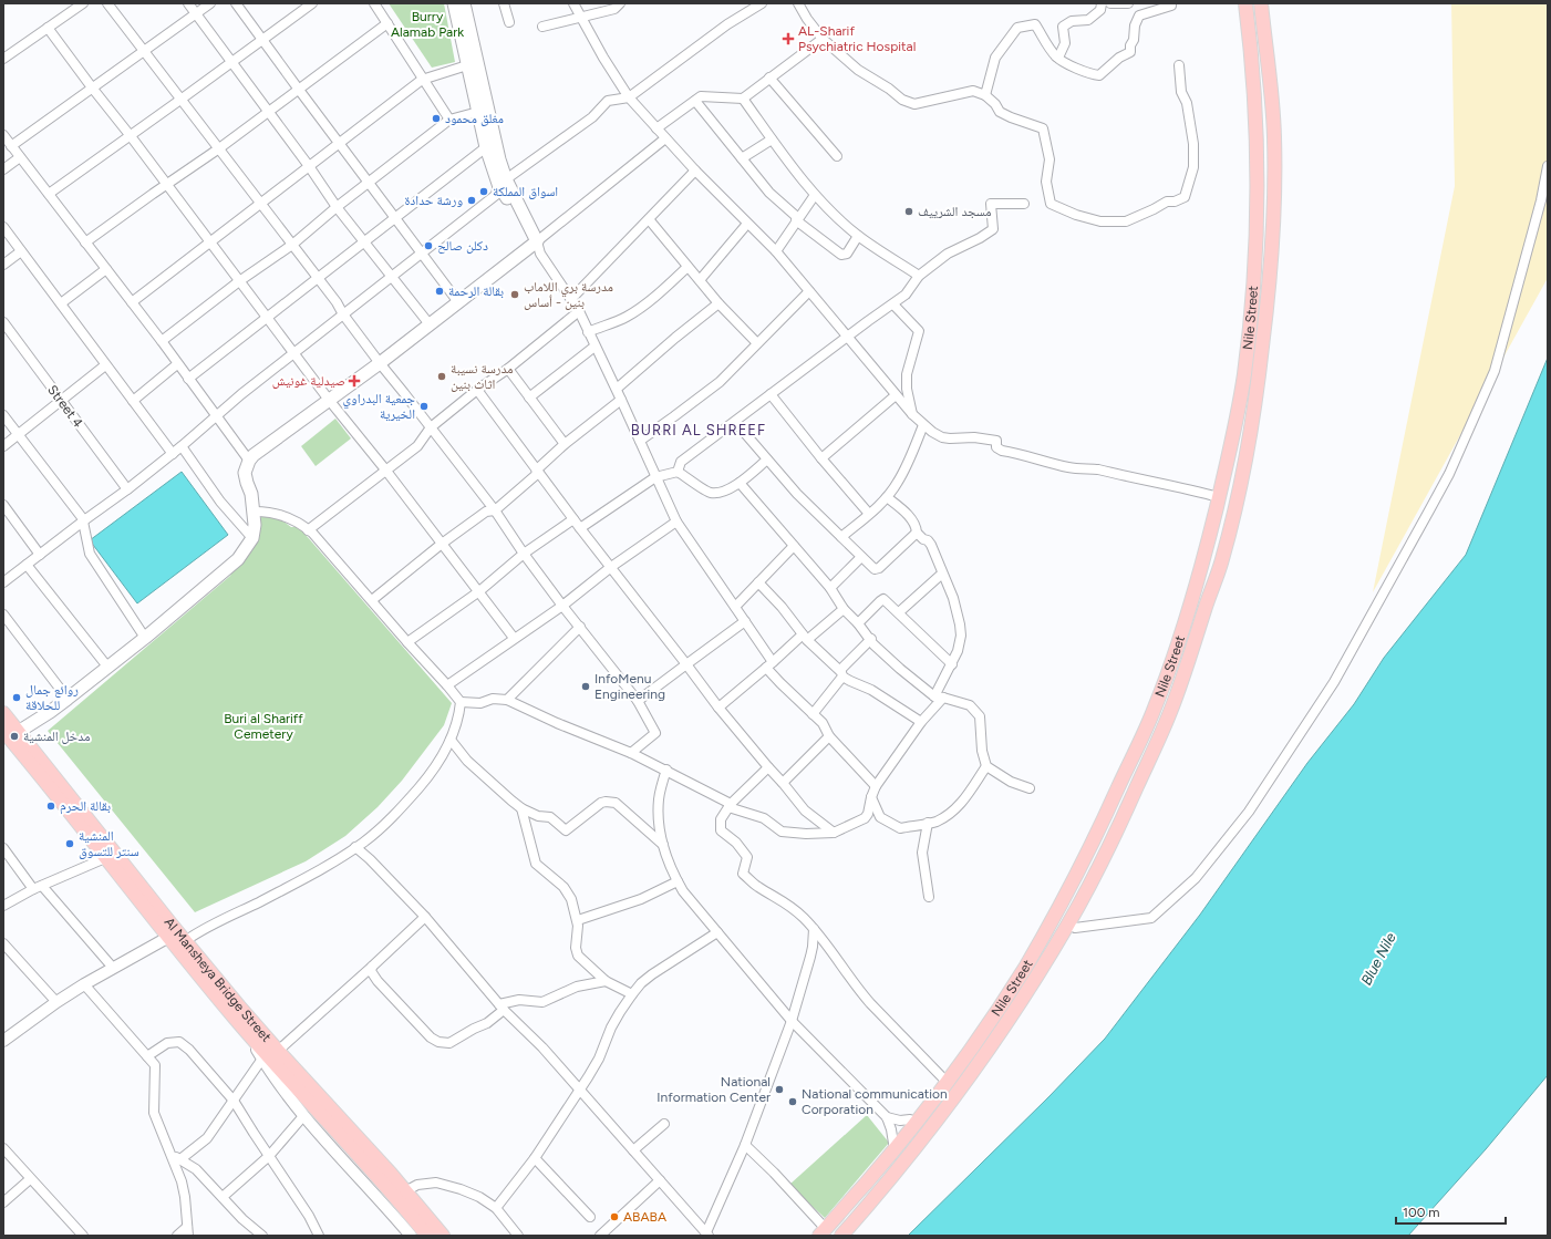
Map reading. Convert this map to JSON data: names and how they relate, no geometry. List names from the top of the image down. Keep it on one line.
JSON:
{"streets":{"main road":["Nile Street","Al Mansheya Bridge Street"],"street":["Street 4"]},"districts":["BURRI AL SHREEF"],"water":["Blue Nile"],"parks":["Burry Alamab Park","Buri al Shariff Cemetery"],"places":{"health":["AL-Sharif Psychiatric Hospital","صيدلية غونيش"],"other":["مغلق محمود","اسواق المملكة","ورشة حدادة","مسجد الشرييف","دكلن صالح","بقالة الرحمة","مدرسة بري اللاماب بنين - أساس","مدرسة نسيبة اثاث بنين","جمعية البدراوي الخيرية","InfoMenu Engineering","روائع جمال للحلاقة","مدخل المنشية","بقالة الحرم","المنشية سنتر للتسوق","National Information Center","National communication Corporation","ABABA"]},"scale_bar":"100 m"}
